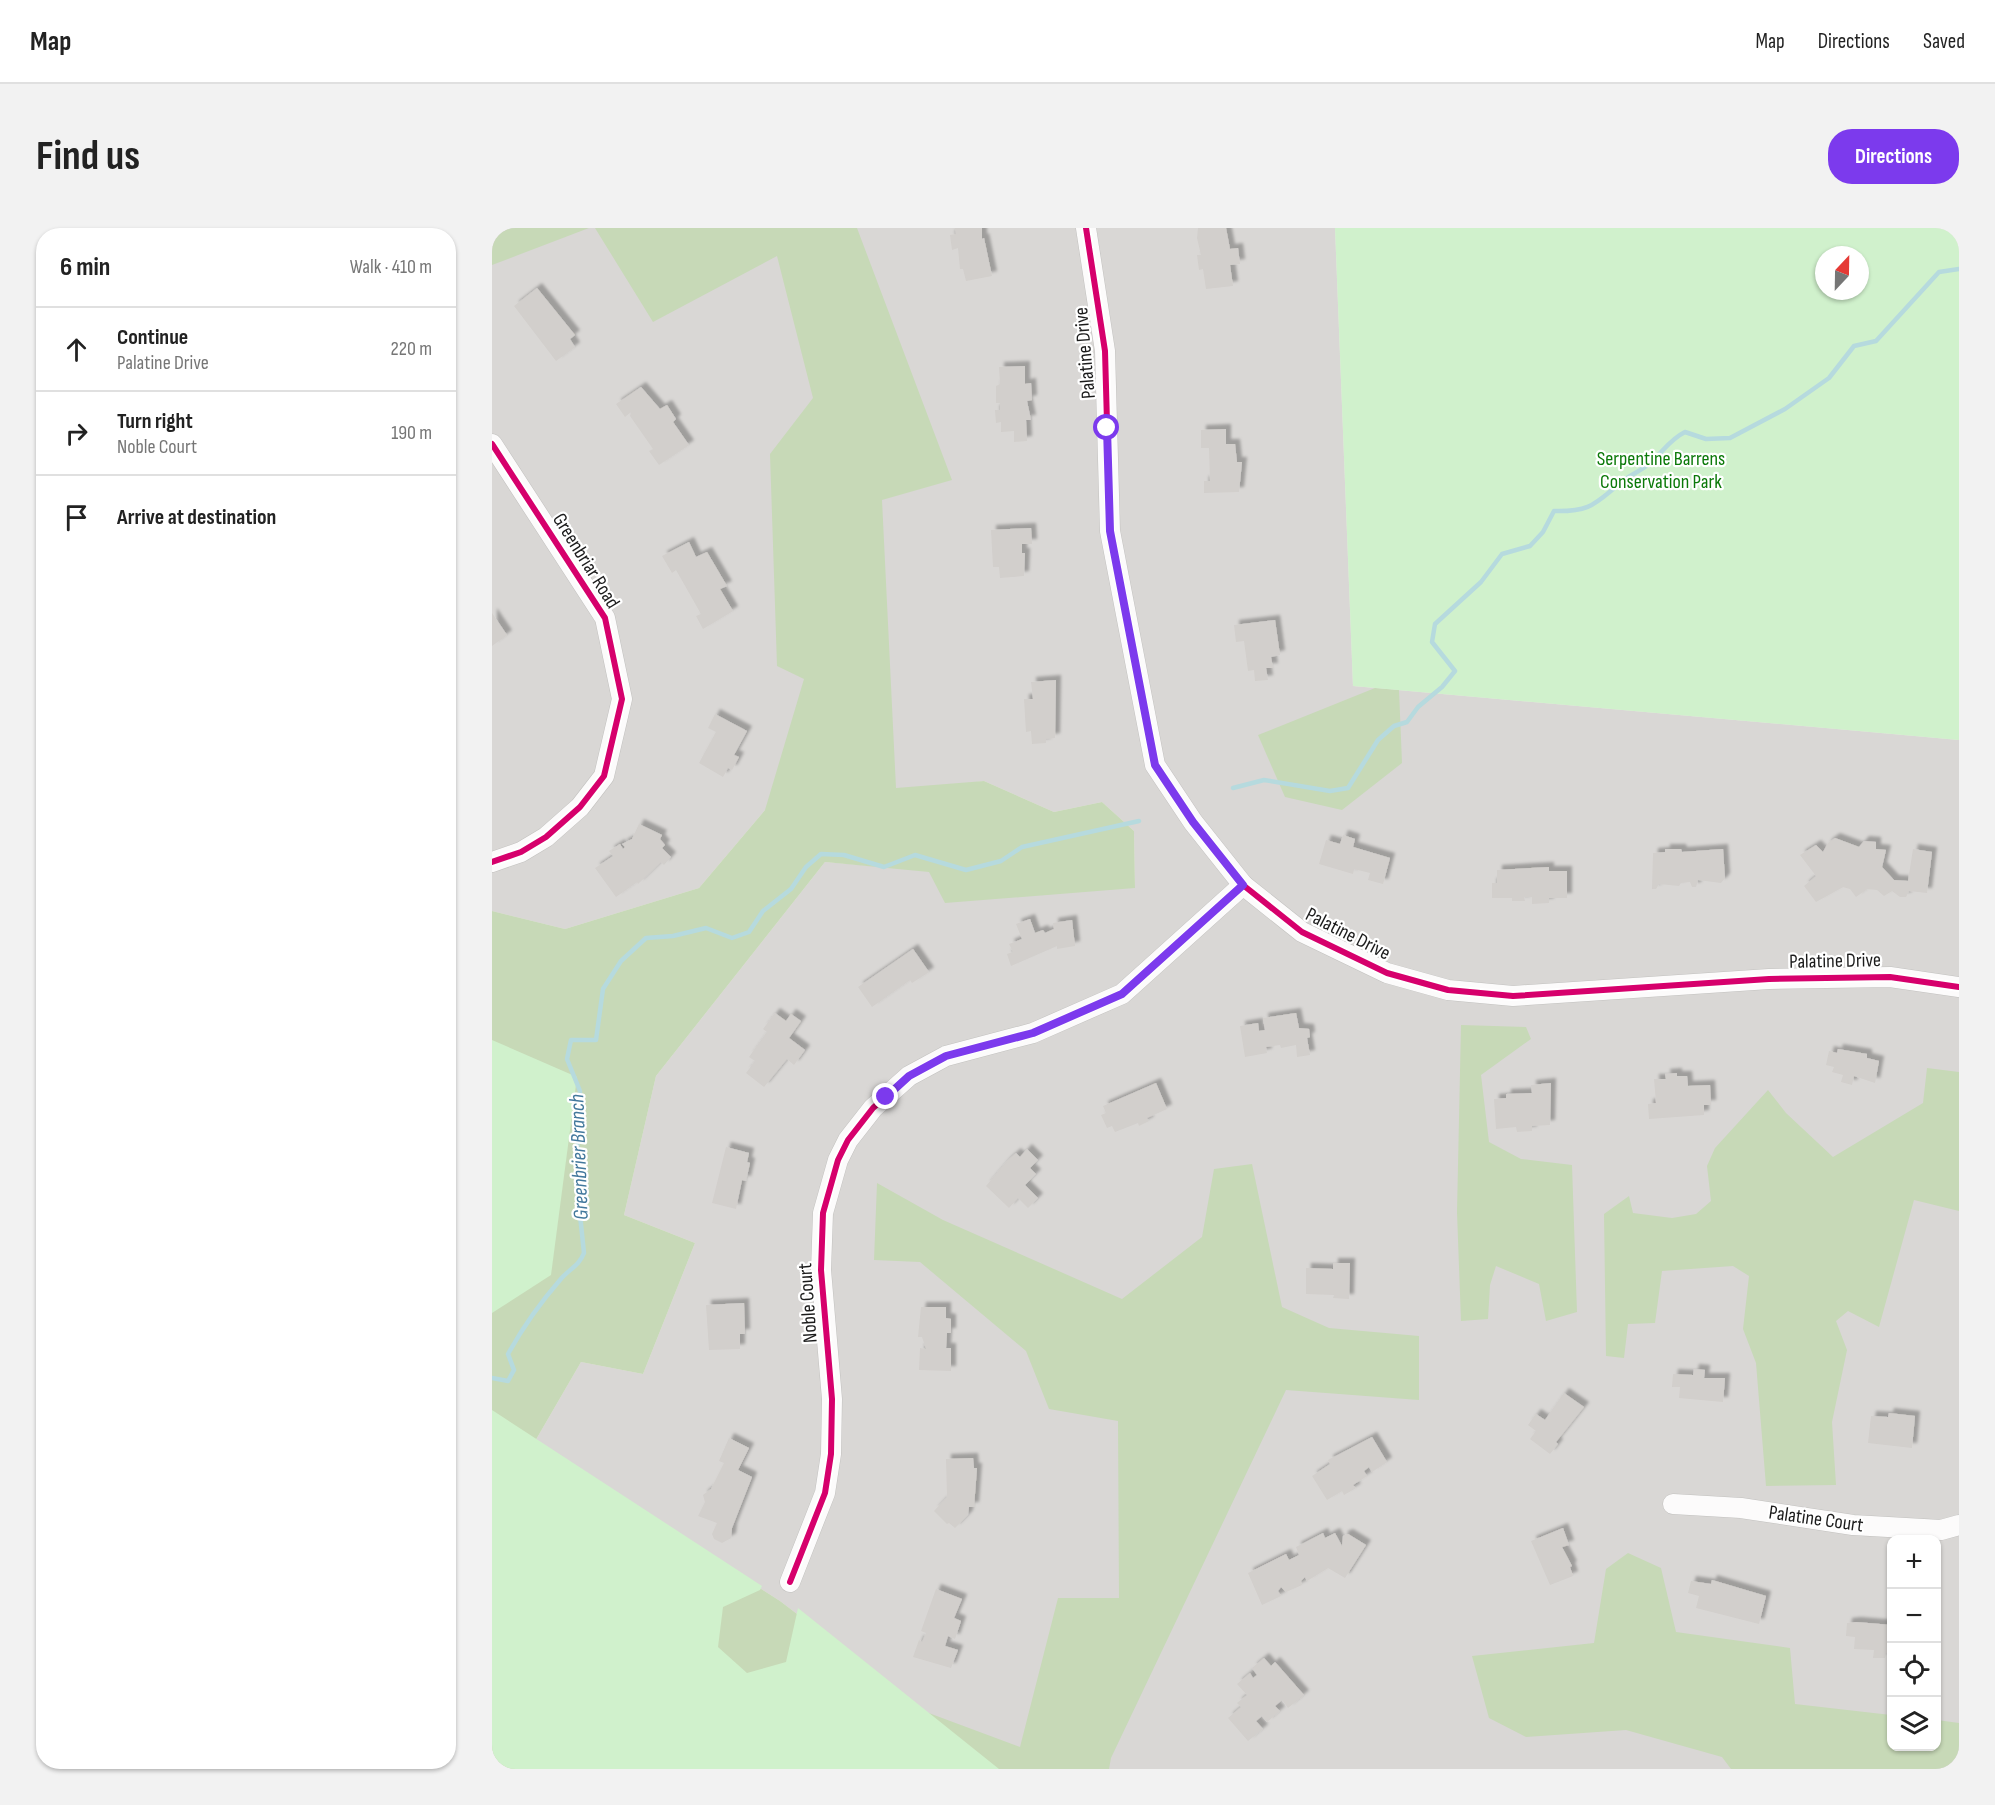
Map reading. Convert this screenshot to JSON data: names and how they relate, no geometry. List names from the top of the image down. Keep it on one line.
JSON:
{"streets":{"street":["Palatine Drive","Greenbriar Road","Noble Court","Palatine Court"]},"crossings":[["Palatine Drive","Noble Court"]],"water":["Greenbrier Branch"],"parks":["Serpentine Barrens Conservation Park"],"north":"top","page":{"header":"Map","nav":["Map","Directions","Saved"],"buttons":"Directions","title":"Find us","heading":["6 min","Walk · 410 m"],"list":[["Continue","Palatine Drive","220 m"],["Turn right","Noble Court","190 m"],"Arrive at destination"],"map_buttons":["+","−"]}}
